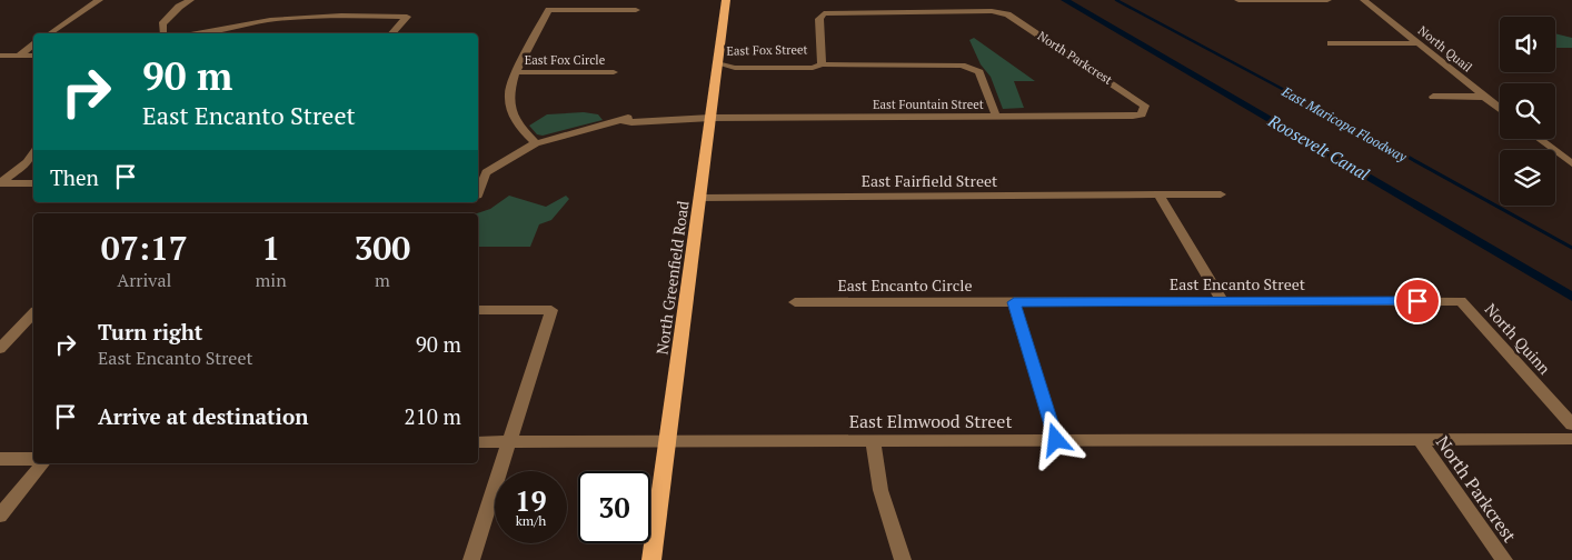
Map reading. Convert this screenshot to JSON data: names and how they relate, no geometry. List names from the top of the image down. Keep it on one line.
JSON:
{"streets":{"main road":["North Greenfield Road"],"street":["North Quail","East Fox Street","North Parkcrest","East Fox Circle","East Fountain Street","East Fairfield Street","East Encanto Street","East Encanto Circle","North Quinn","East Elmwood Street"]},"crossings":[["East Fox Street","North Parkcrest"],["East Fox Street","East Fountain Street"],["East Fox Street","North Greenfield Road"],["North Parkcrest","East Fountain Street"],["North Parkcrest","East Elmwood Street"],["East Fountain Street","North Greenfield Road"],["East Fairfield Street","North Greenfield Road"],["North Greenfield Road","East Elmwood Street"],["East Encanto Street","East Encanto Circle"],["East Encanto Street","North Quinn"]],"water":["East Maricopa Floodway","Roosevelt Canal"],"page":{"turn":["90 m","East Encanto Street"],"then":"Then","eta":["07:17","Arrival","1","min","300","m"],"list":[{"name":"Turn right","note":"East Encanto Street","value":"90 m"},{"name":"Arrive at destination","value":"210 m"}],"speed":"19 km/h","limit":"30"}}
